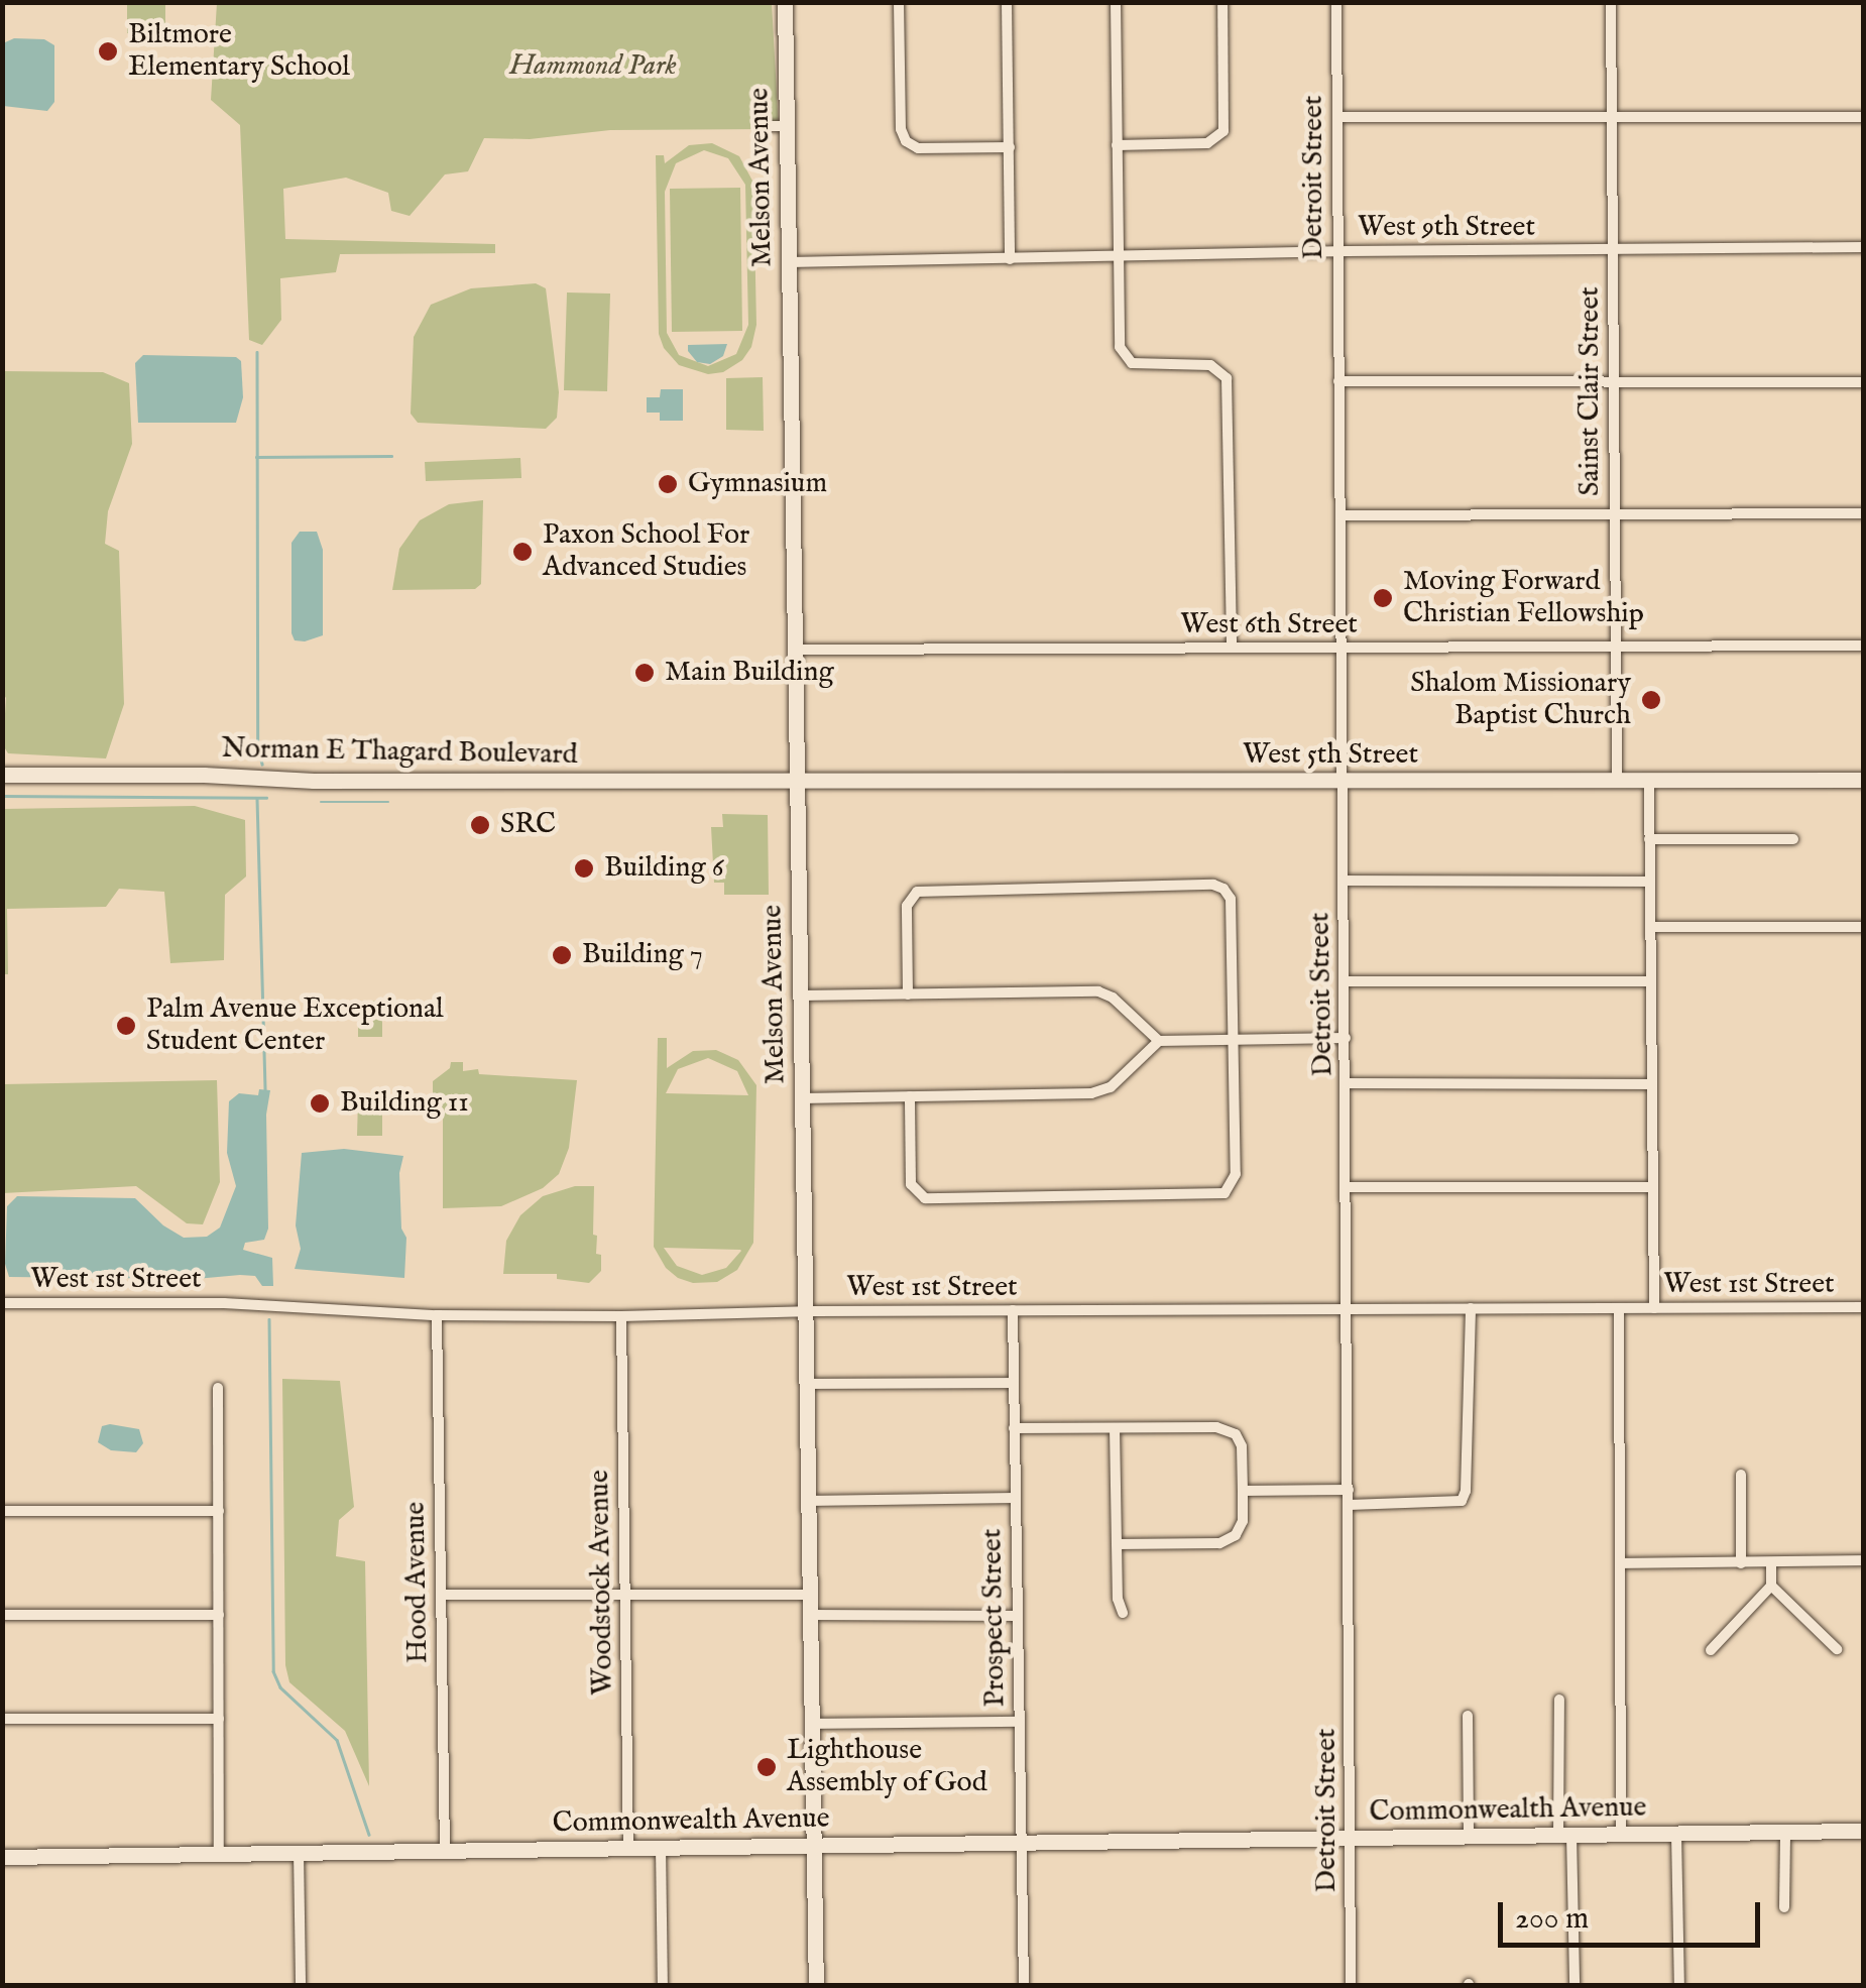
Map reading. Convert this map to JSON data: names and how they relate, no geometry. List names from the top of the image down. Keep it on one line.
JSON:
{"streets":{"street":["Melson Avenue","Detroit Street","West 9th Street","Sainst Clair Street","West 6th Street","Norman E Thagard Boulevard","West 5th Street","West 1st Street","Hood Avenue","Woodstock Avenue","Prospect Street","Commonwealth Avenue"]},"crossings":[["Melson Avenue","West 9th Street"],["Melson Avenue","West 6th Street"],["Melson Avenue","Norman E Thagard Boulevard"],["Melson Avenue","West 5th Street"],["Melson Avenue","West 1st Street"],["Melson Avenue","Commonwealth Avenue"],["Detroit Street","West 9th Street"],["Detroit Street","West 6th Street"],["Detroit Street","West 5th Street"],["Detroit Street","West 1st Street"],["Detroit Street","Commonwealth Avenue"],["West 9th Street","Sainst Clair Street"],["Sainst Clair Street","West 6th Street"],["Sainst Clair Street","West 5th Street"],["Norman E Thagard Boulevard","West 5th Street"],["West 1st Street","Hood Avenue"],["West 1st Street","Woodstock Avenue"],["West 1st Street","Prospect Street"],["Hood Avenue","Commonwealth Avenue"],["Woodstock Avenue","Commonwealth Avenue"],["Prospect Street","Commonwealth Avenue"]],"parks":["Hammond Park"],"places":["Biltmore Elementary School","Gymnasium","Paxon School For Advanced Studies","Moving Forward Christian Fellowship","Main Building","Shalom Missionary Baptist Church","SRC","Building 6","Building 7","Palm Avenue Exceptional Student Center","Building 11","Lighthouse Assembly of God"],"scale_bar":"200 m"}
